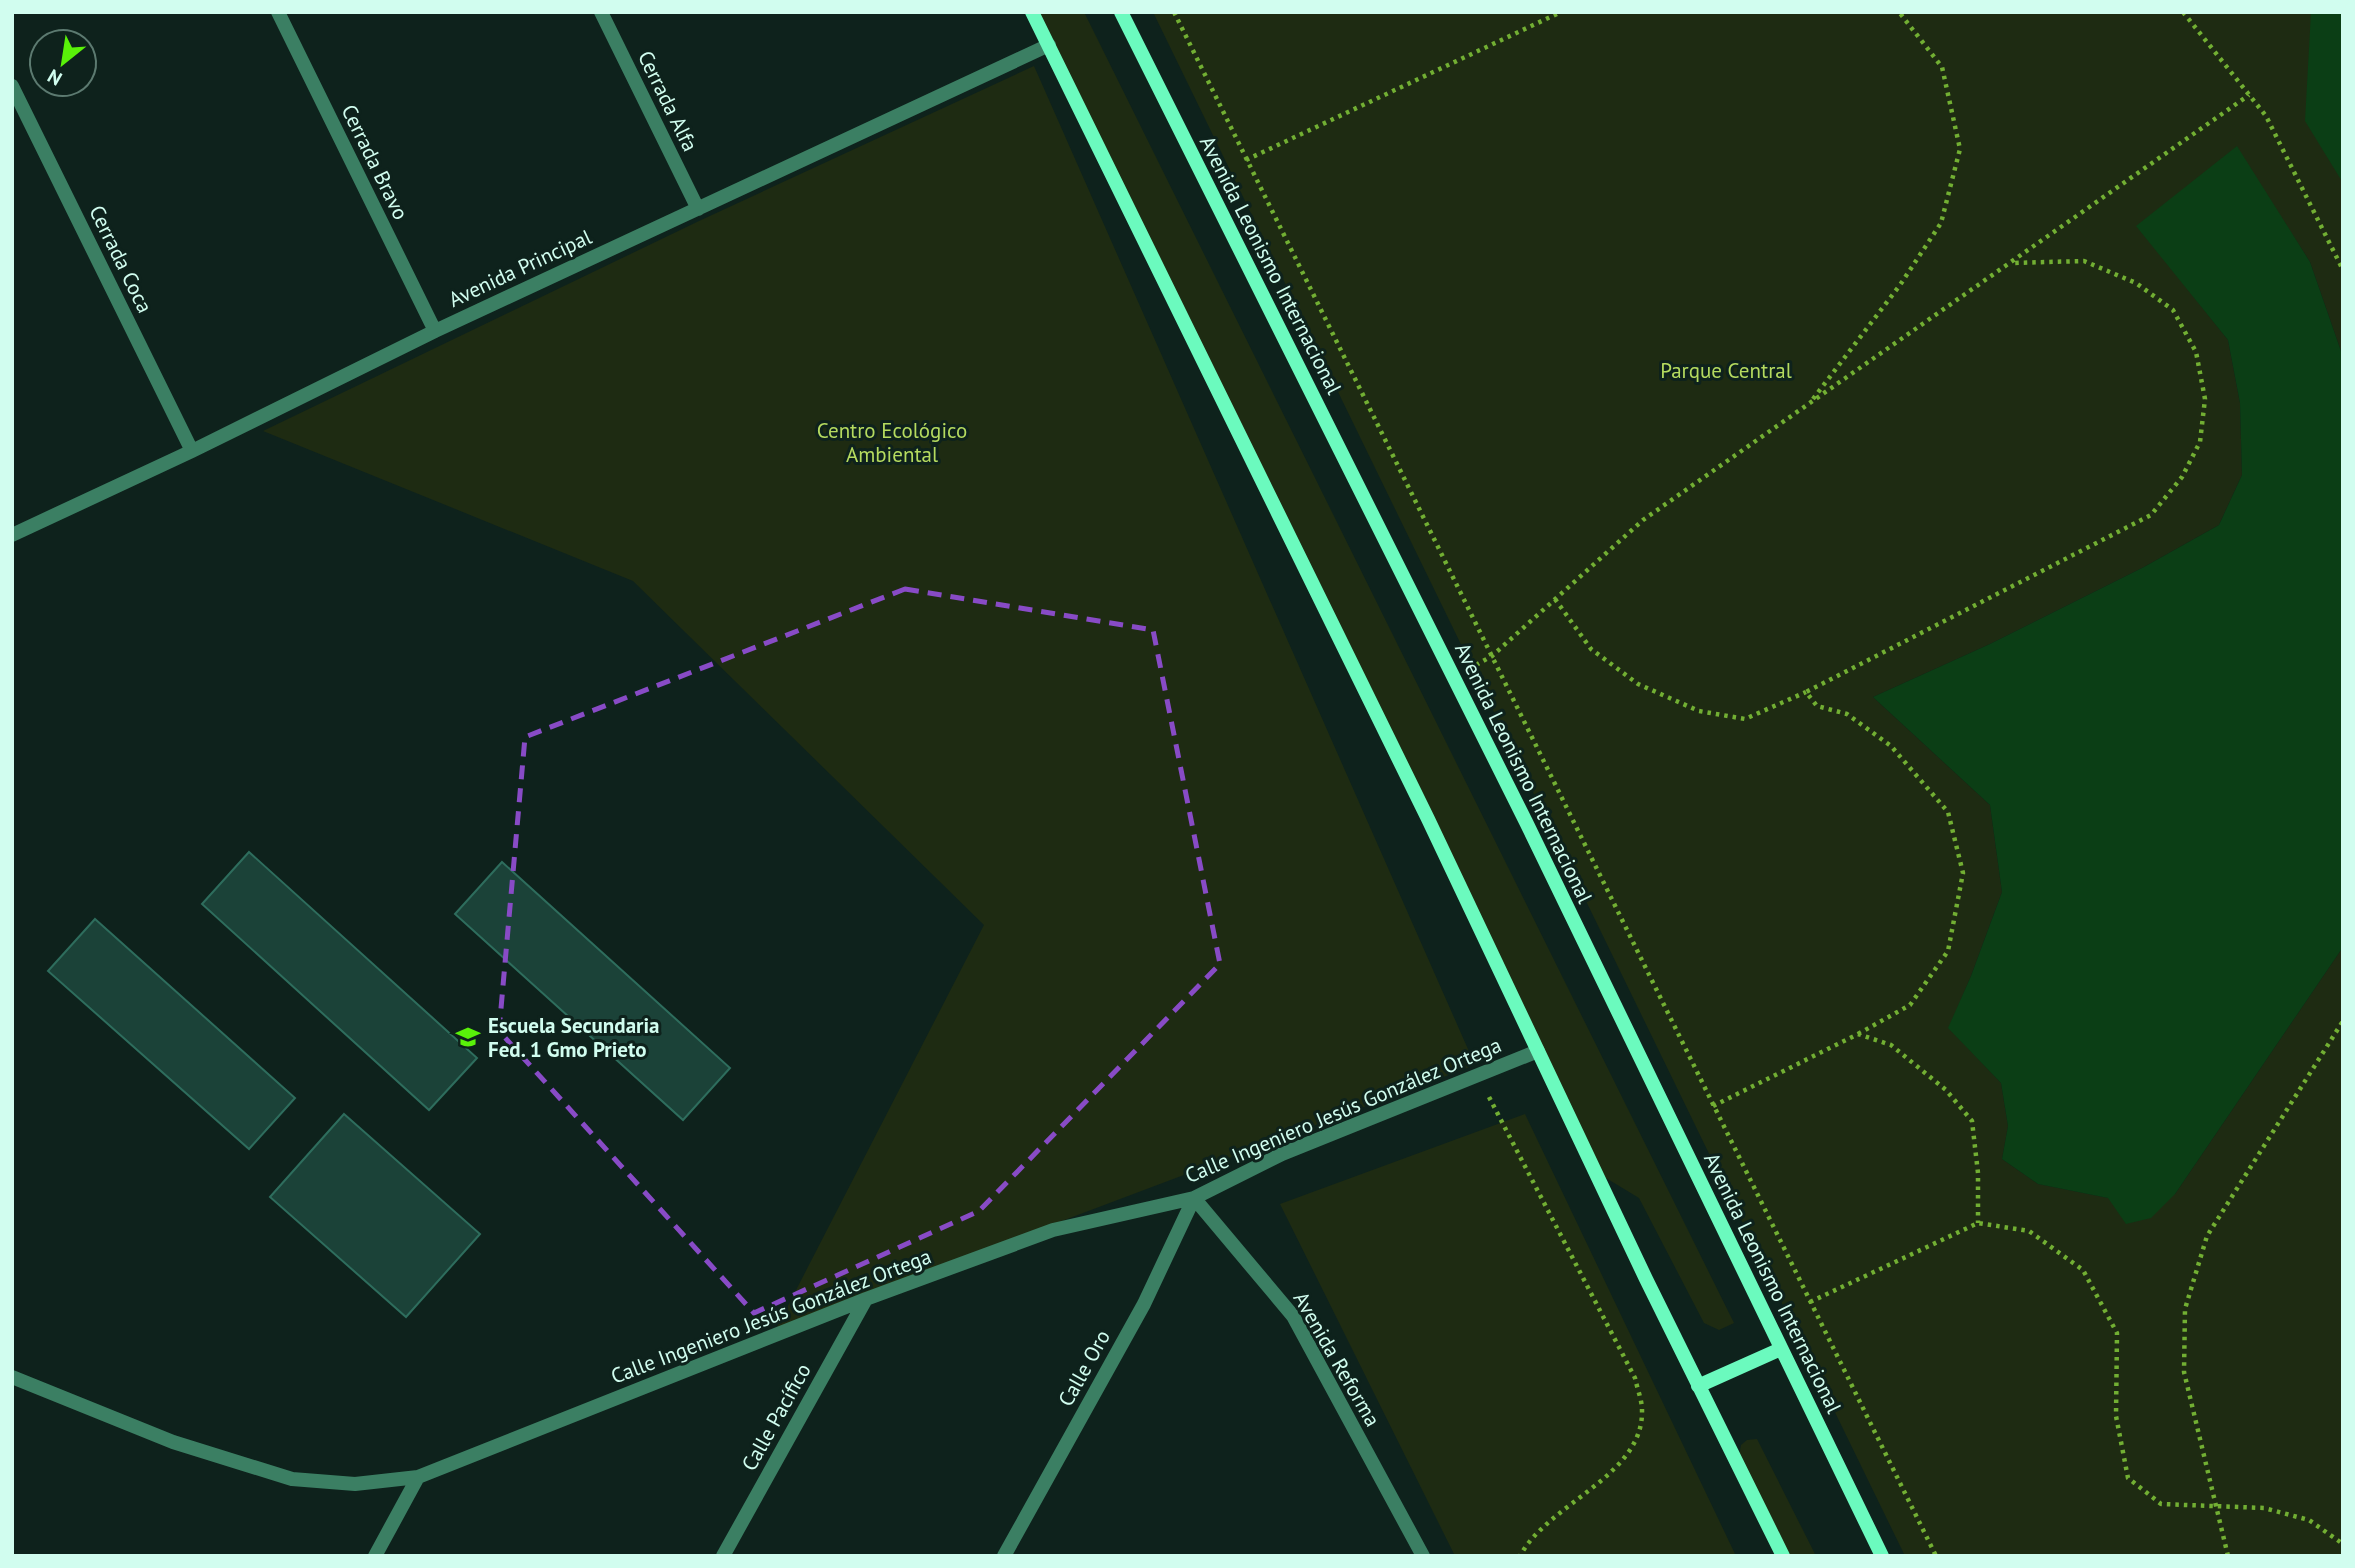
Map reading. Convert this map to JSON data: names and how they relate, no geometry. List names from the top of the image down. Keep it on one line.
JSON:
{"streets":{"street":["Cerrada Alfa","Cerrada Bravo","Cerrada Coca","Avenida Leonismo Internacional","Avenida Principal","Calle Ingeniero Jesús González Ortega","Avenida Reforma","Calle Oro","Calle Pacífico"]},"crossings":[["Cerrada Alfa","Avenida Principal"],["Cerrada Bravo","Avenida Principal"],["Cerrada Coca","Avenida Principal"],["Calle Ingeniero Jesús González Ortega","Avenida Reforma"],["Calle Ingeniero Jesús González Ortega","Calle Oro"],["Calle Ingeniero Jesús González Ortega","Calle Pacífico"],["Avenida Reforma","Calle Oro"]],"parks":["Parque Central","Centro Ecológico Ambiental"],"places":{"school or university":["Escuela Secundaria Fed. 1 Gmo Prieto"]},"north":"bottom left"}
